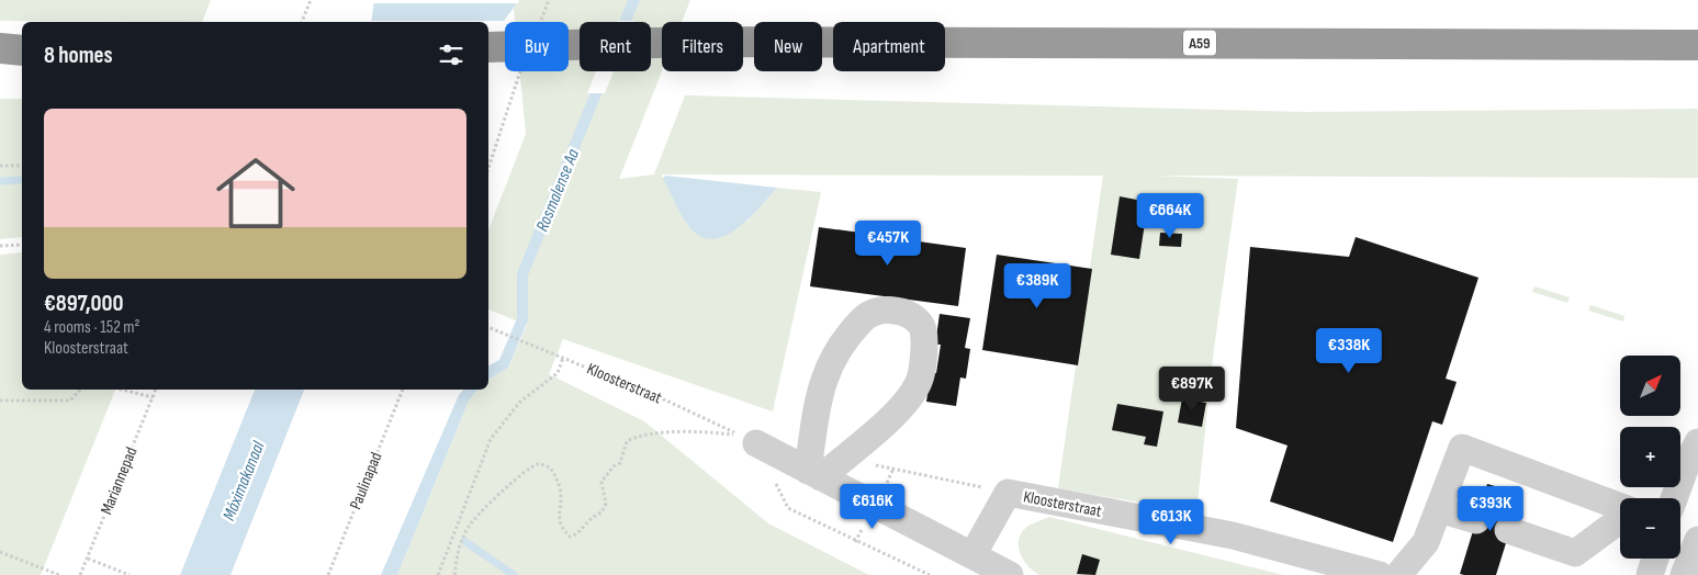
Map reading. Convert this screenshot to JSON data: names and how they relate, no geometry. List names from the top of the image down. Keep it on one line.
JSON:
{"streets":{"highway":["A59"],"street":["Kloosterstraat"],"path":["Mariannepad","Paulinapad"]},"water":["Rosmalense Aa","Máximakanaal"],"north":"top right","page":{"chip":["Buy","Rent","Filters","New","Apartment"],"heading":"8 homes","list":[{"name":"€897,000","note":"4 rooms · 152 m² · Kloosterstraat"}],"price":["€664K","€457K","€389K","€338K","€897K","€616K","€393K","€613K"],"map_buttons":["+","−"]}}
